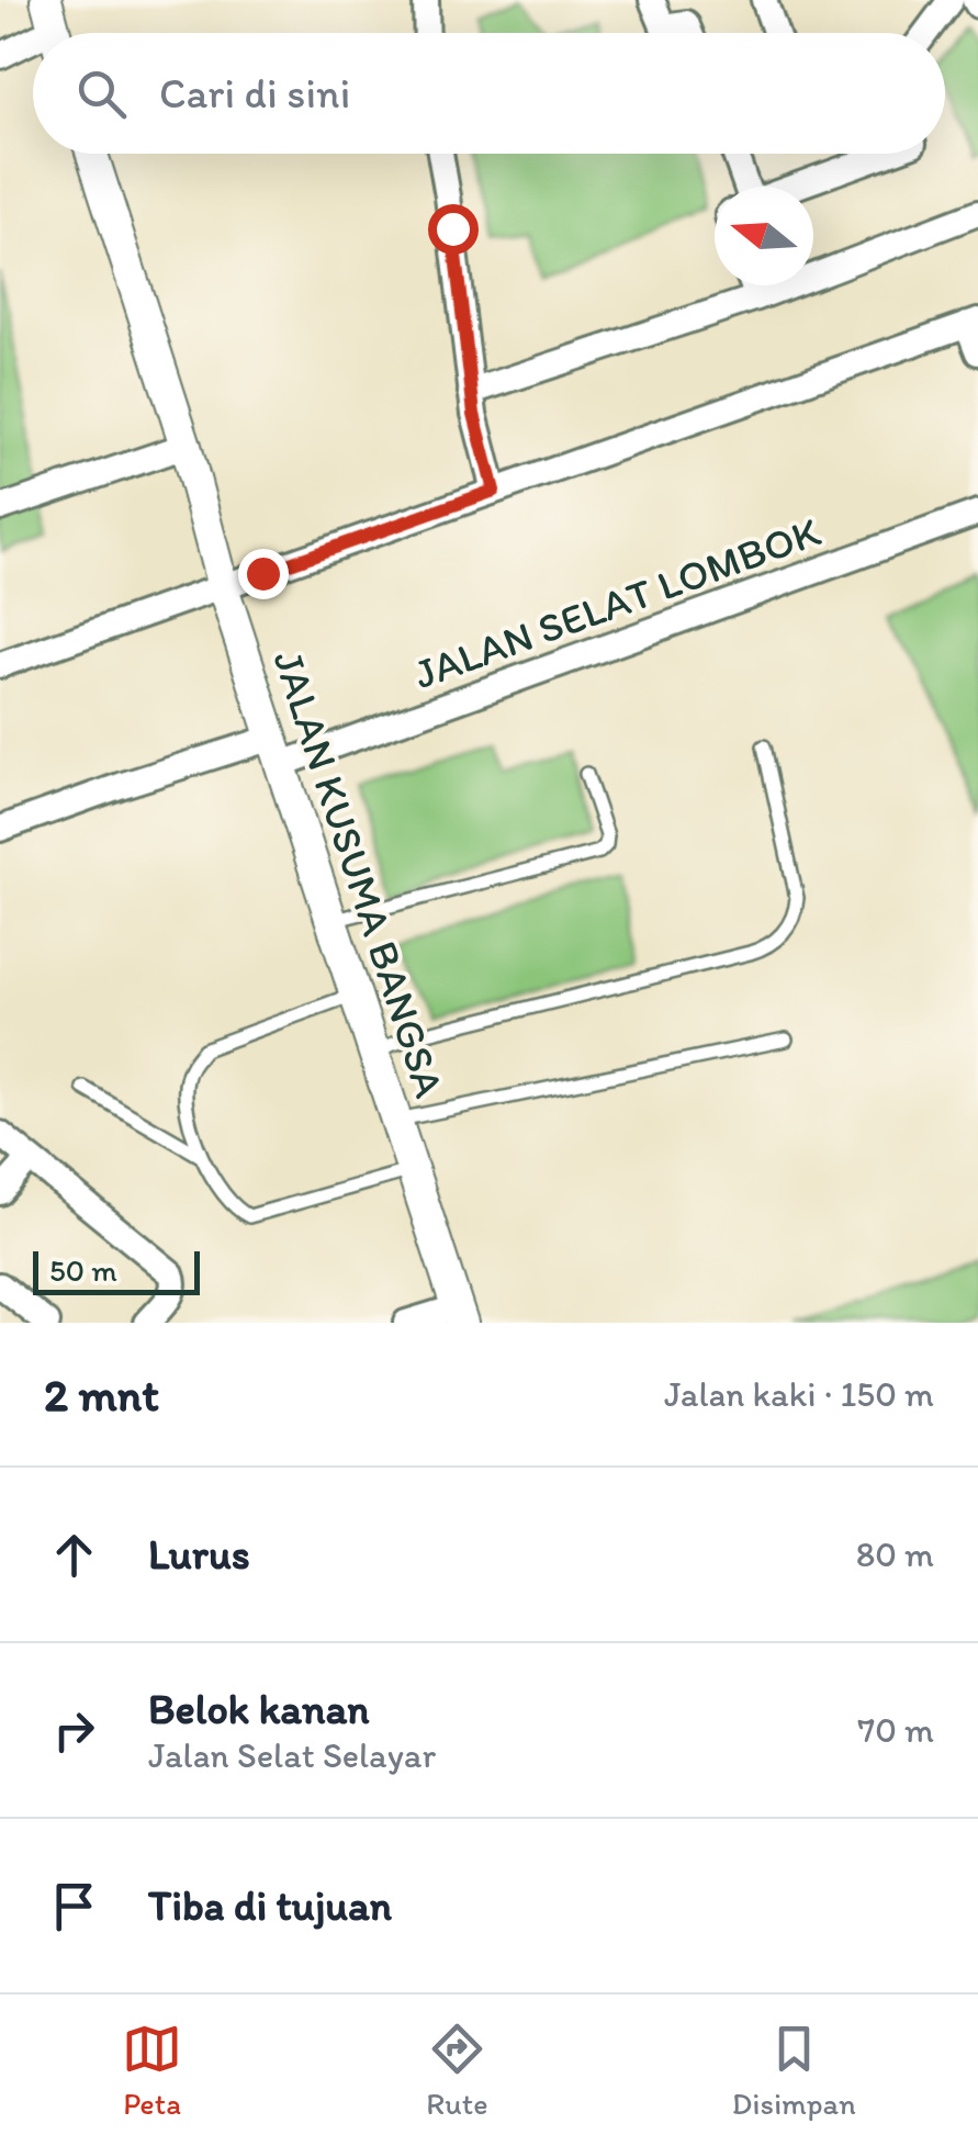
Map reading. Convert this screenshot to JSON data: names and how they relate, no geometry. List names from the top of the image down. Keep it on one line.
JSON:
{"streets":{"street":["JALAN SELAT LOMBOK","JALAN KUSUMA BANGSA"]},"crossings":[["JALAN SELAT LOMBOK","JALAN KUSUMA BANGSA"]],"scale_bar":"50 m","north":"left","page":{"search":"Cari di sini","scale":"50 m","heading":["2 mnt","Jalan kaki · 150 m"],"list":[["Lurus","80 m"],["Belok kanan","Jalan Selat Selayar","70 m"],"Tiba di tujuan"],"nav":["Peta","Rute","Disimpan"]}}
